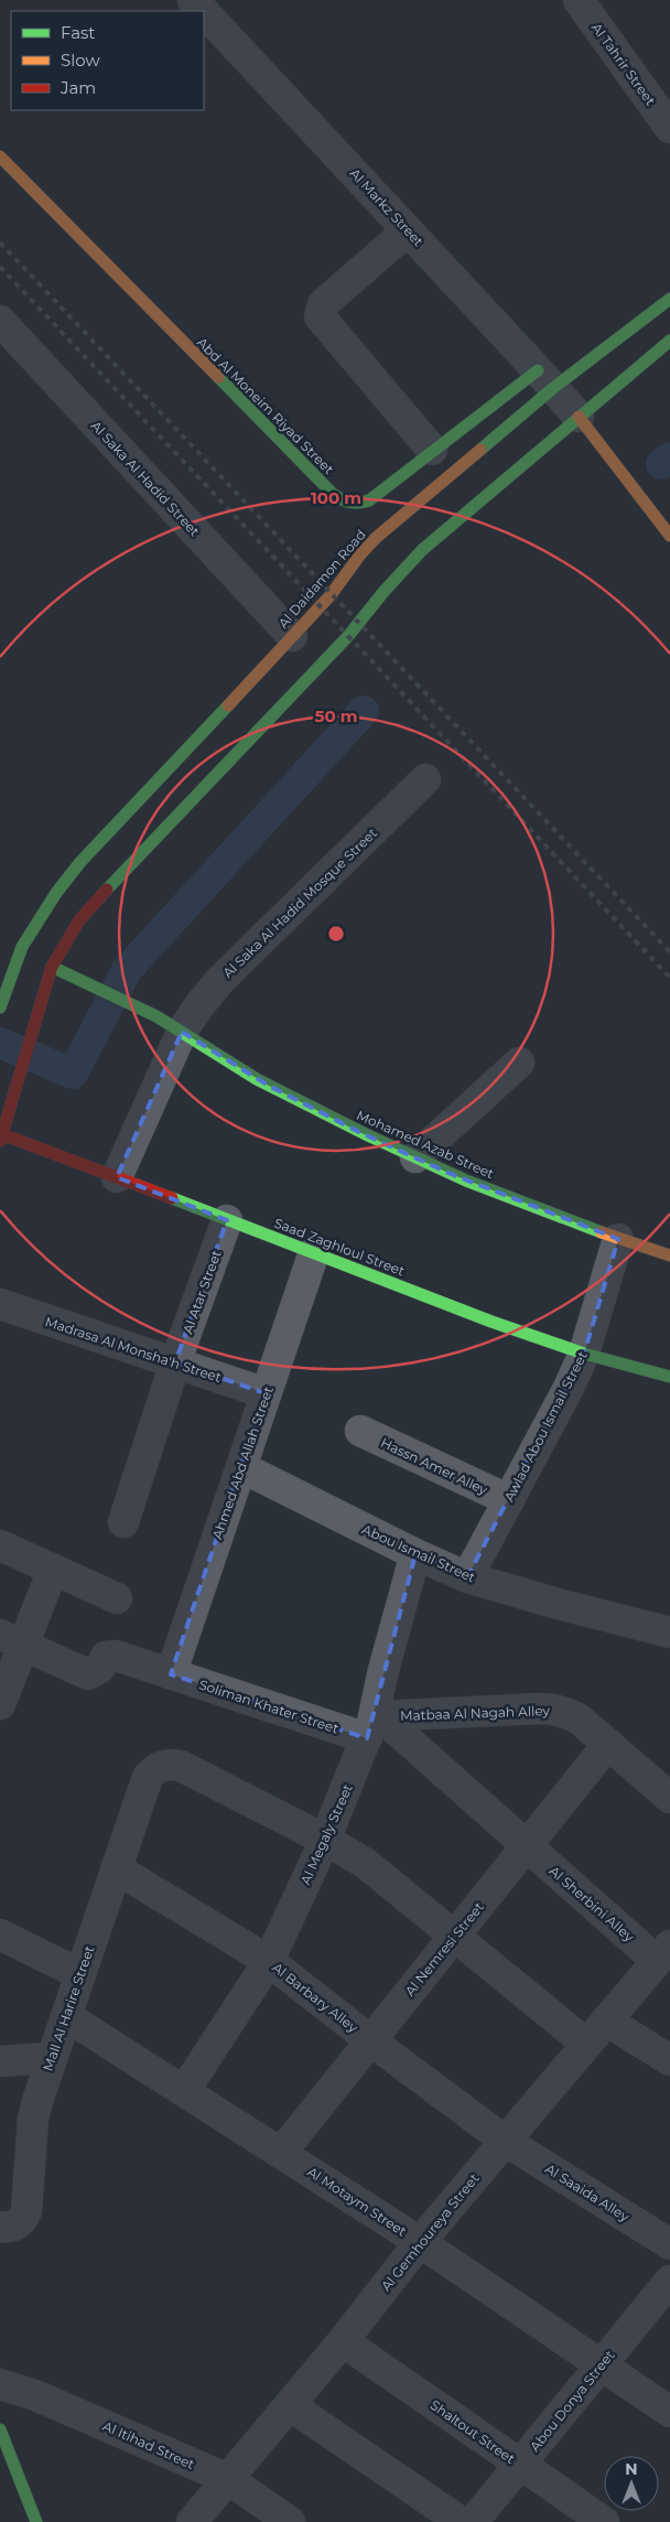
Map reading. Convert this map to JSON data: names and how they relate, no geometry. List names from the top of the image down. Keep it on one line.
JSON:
{"streets":{"main road":["Abd Al Moneim Riyad Street","Al Daidamon Road","Mohamed Azab Street","Saad Zaghloul Street"],"street":["Al Tahrir Street","Al Markz Street","Al Saka Al Hadid Street","Al Saka Al Hadid Mosque Street","Al Atar Street","Madrasa Al Monsha'h Street","Awlad Abou Ismail Street","Ahmed Abd Allah Street","Hassn Amer Alley","Abou Ismail Street","Soliman Khater Street","Matbaa Al Nagah Alley","Al Megaly Street","Al Sherbini Alley","Al Nemresi Street","Al Barbary Alley","Mall Al Harire Street","Al Saaida Alley","Al Motaym Street","Al Gemhoureya Street","Abou Donya Street","Shaltout Street","Al Itihad Street"]},"crossings":[["Al Markz Street","Abd Al Moneim Riyad Street"],["Al Markz Street","Al Daidamon Road"],["Abd Al Moneim Riyad Street","Al Daidamon Road"],["Al Saka Al Hadid Street","Al Daidamon Road"],["Al Saka Al Hadid Mosque Street","Mohamed Azab Street"],["Al Saka Al Hadid Mosque Street","Saad Zaghloul Street"],["Mohamed Azab Street","Awlad Abou Ismail Street"],["Saad Zaghloul Street","Al Atar Street"],["Saad Zaghloul Street","Awlad Abou Ismail Street"],["Saad Zaghloul Street","Ahmed Abd Allah Street"],["Al Atar Street","Madrasa Al Monsha'h Street"],["Madrasa Al Monsha'h Street","Ahmed Abd Allah Street"],["Awlad Abou Ismail Street","Hassn Amer Alley"],["Awlad Abou Ismail Street","Abou Ismail Street"],["Ahmed Abd Allah Street","Abou Ismail Street"],["Ahmed Abd Allah Street","Soliman Khater Street"],["Abou Ismail Street","Al Megaly Street"],["Soliman Khater Street","Matbaa Al Nagah Alley"],["Soliman Khater Street","Al Megaly Street"],["Soliman Khater Street","Al Sherbini Alley"],["Matbaa Al Nagah Alley","Al Megaly Street"],["Matbaa Al Nagah Alley","Al Sherbini Alley"],["Matbaa Al Nagah Alley","Al Nemresi Street"],["Al Megaly Street","Al Sherbini Alley"],["Al Megaly Street","Al Barbary Alley"],["Al Megaly Street","Mall Al Harire Street"],["Al Megaly Street","Al Motaym Street"],["Al Sherbini Alley","Al Nemresi Street"],["Al Sherbini Alley","Al Gemhoureya Street"],["Al Nemresi Street","Al Barbary Alley"],["Al Nemresi Street","Al Motaym Street"],["Al Barbary Alley","Mall Al Harire Street"],["Al Barbary Alley","Al Saaida Alley"],["Al Barbary Alley","Al Gemhoureya Street"],["Mall Al Harire Street","Al Motaym Street"],["Al Saaida Alley","Al Gemhoureya Street"],["Al Motaym Street","Al Gemhoureya Street"],["Al Motaym Street","Abou Donya Street"],["Al Gemhoureya Street","Shaltout Street"],["Al Gemhoureya Street","Al Itihad Street"],["Abou Donya Street","Shaltout Street"]],"legend":["Fast","Slow","Jam"],"north":"top","rings":["100 m","50 m"]}
